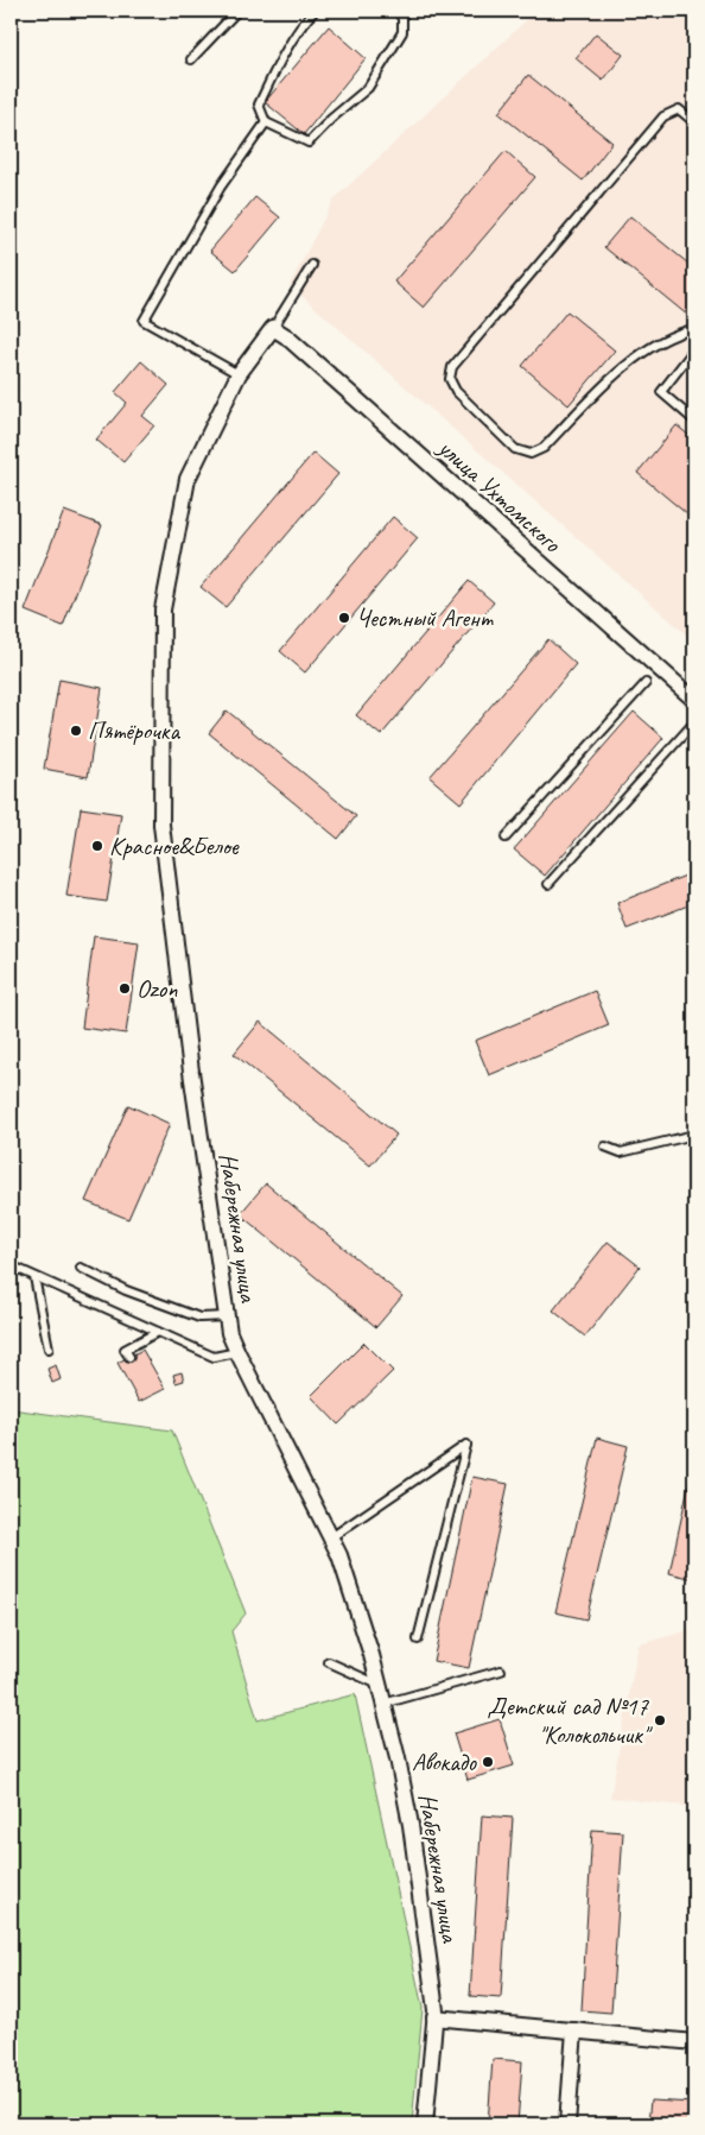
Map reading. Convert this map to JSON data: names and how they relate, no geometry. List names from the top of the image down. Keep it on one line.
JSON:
{"streets":{"street":["улица Ухтомского","Набережная улица"]},"crossings":[["улица Ухтомского","Набережная улица"]],"places":["Честный Агент","Пятёрочка","Красное&Белое","Ozon","Детский сад №17 \"Колокольчик\"","Авокадо"]}
